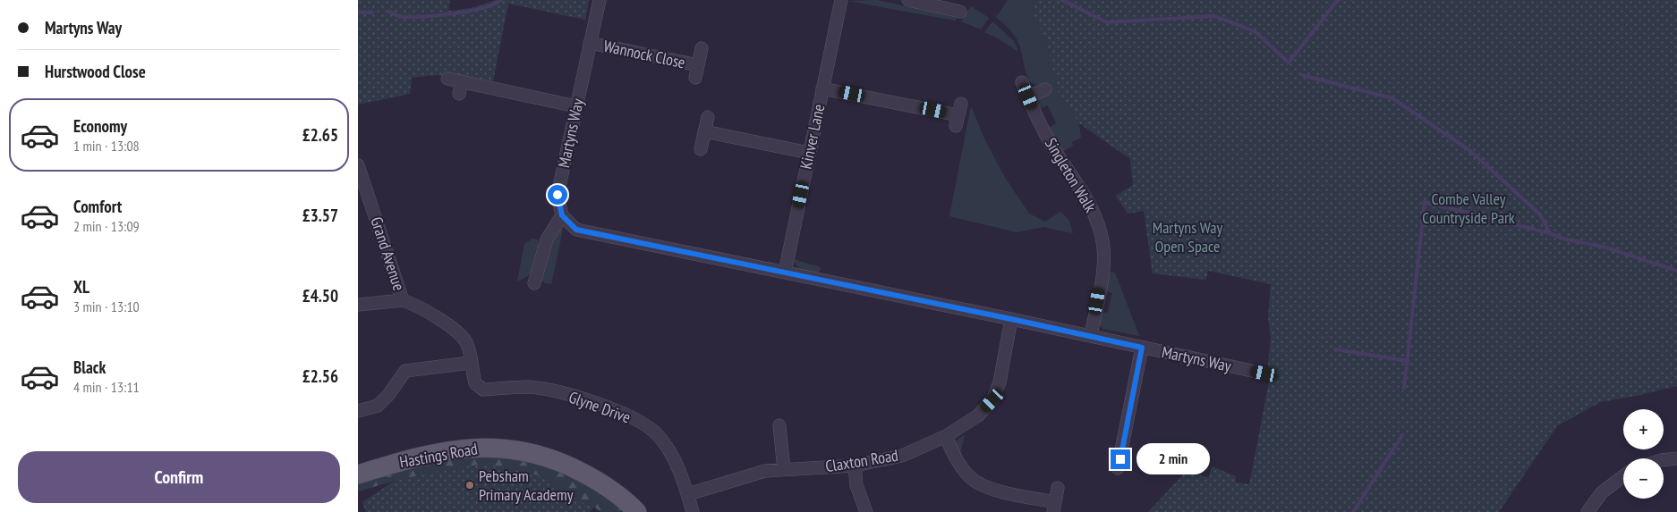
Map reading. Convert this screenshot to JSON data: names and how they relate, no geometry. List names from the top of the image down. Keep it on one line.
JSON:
{"streets":{"main road":["Hastings Road"],"street":["Wannock Close","Martyns Way","Kinver Lane","Singleton Walk","Grand Avenue","Glyne Drive","Claxton Road"]},"crossings":[["Wannock Close","Martyns Way"],["Martyns Way","Kinver Lane"],["Martyns Way","Singleton Walk"],["Martyns Way","Claxton Road"],["Grand Avenue","Glyne Drive"],["Glyne Drive","Claxton Road"]],"parks":["Combe Valley Countryside Park","Martyns Way Open Space"],"places":["Pebsham Primary Academy"],"page":{"banner":["Martyns Way","Hurstwood Close"],"list":[{"name":"Economy","note":"1 min · 13:08","value":"£2.65"},{"name":"Comfort","note":"2 min · 13:09","value":"£3.57"},{"name":"XL","note":"3 min · 13:10","value":"£4.50"},{"name":"Black","note":"4 min · 13:11","value":"£2.56"}],"map_buttons":["+","−"],"buttons":"Confirm","bubble":"2 min"}}
